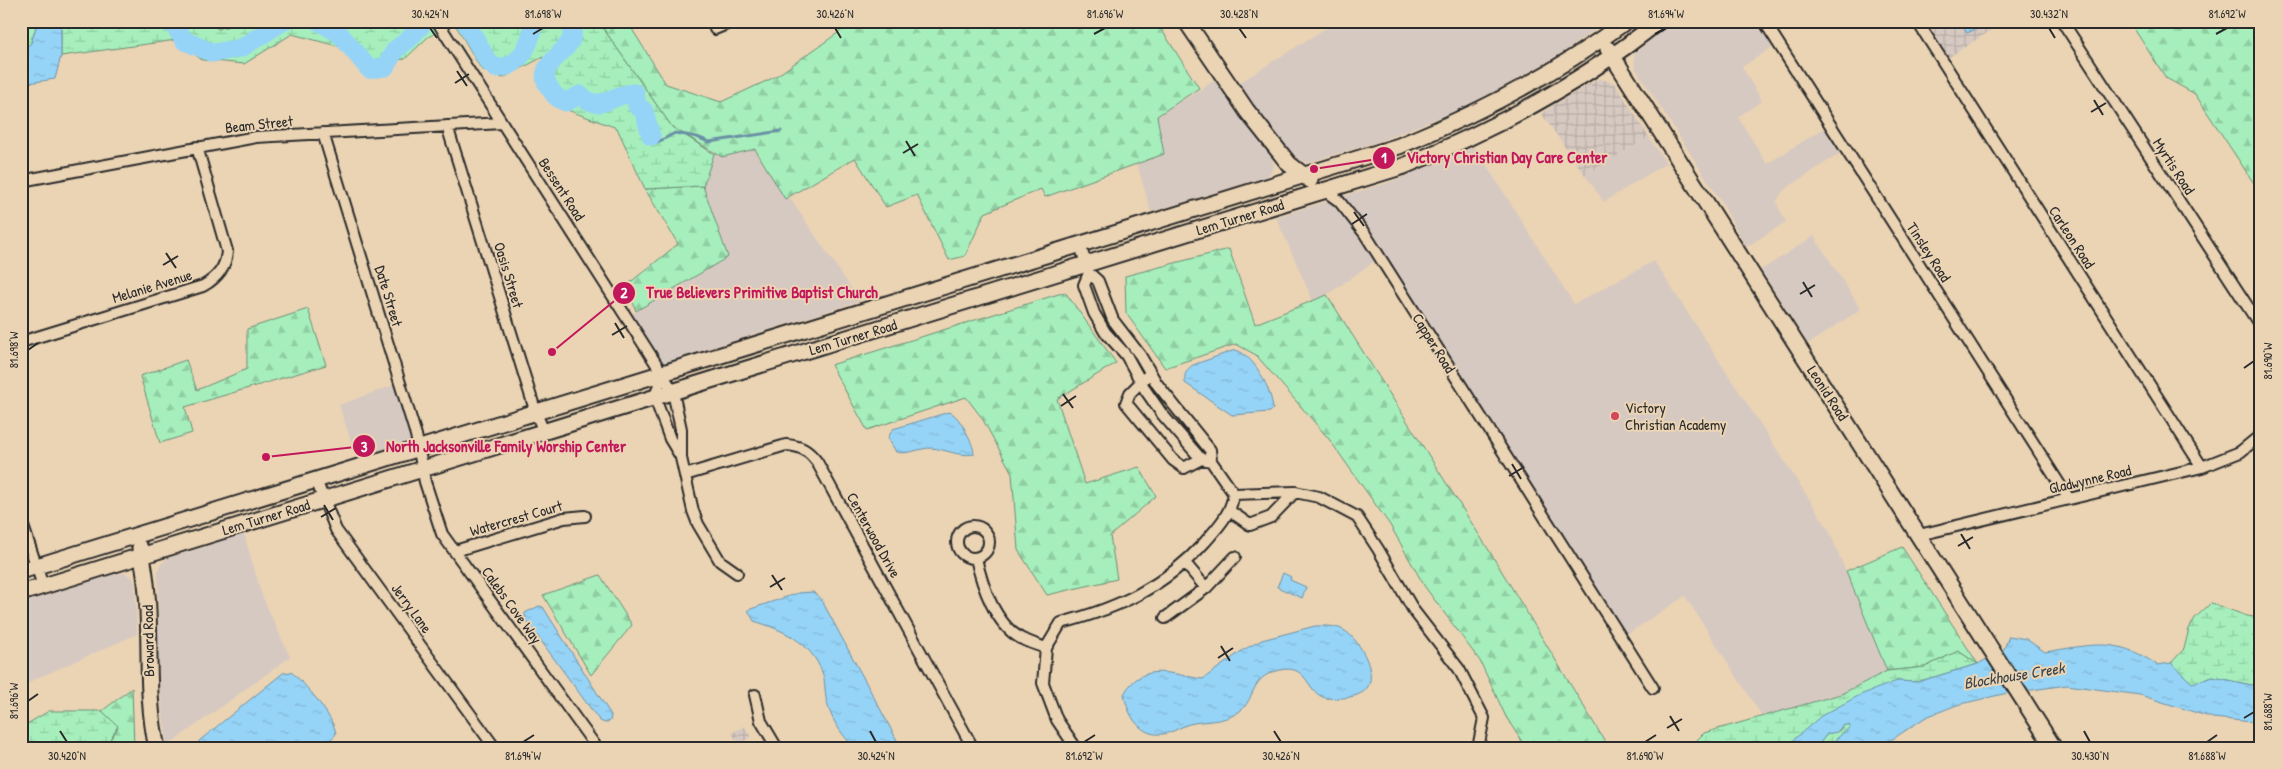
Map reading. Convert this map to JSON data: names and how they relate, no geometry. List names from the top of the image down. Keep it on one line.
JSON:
{"streets":{"main road":["Lem Turner Road","Capper Road","Leonid Road","Broward Road"],"street":["Beam Street","Myrtis Road","Bessent Road","Carleon Road","Tinsley Road","Oasis Street","Melanie Avenue","Date Street","Gladwynne Road","Watercrest Court","Centerwood Drive","Calebs Cove Way","Jerry Lane"]},"crossings":[["Beam Street","Bessent Road"],["Beam Street","Oasis Street"],["Beam Street","Melanie Avenue"],["Beam Street","Date Street"],["Bessent Road","Lem Turner Road"],["Bessent Road","Centerwood Drive"],["Lem Turner Road","Oasis Street"],["Lem Turner Road","Date Street"],["Lem Turner Road","Capper Road"],["Lem Turner Road","Leonid Road"],["Lem Turner Road","Calebs Cove Way"],["Lem Turner Road","Jerry Lane"],["Lem Turner Road","Broward Road"],["Carleon Road","Gladwynne Road"],["Tinsley Road","Gladwynne Road"],["Date Street","Calebs Cove Way"],["Leonid Road","Gladwynne Road"],["Watercrest Court","Calebs Cove Way"]],"water":["Blockhouse Creek"],"places":["Victory Christian Day Care Center","True Believers Primitive Baptist Church","Victory Christian Academy","North Jacksonville Family Worship Center"],"coordinates":["30.424°N","81.698°W","30.426°N","81.696°W","30.428°N","81.694°W","30.432°N","81.692°W","81.690°W","81.688°W","30.420°N","30.430°N"]}
